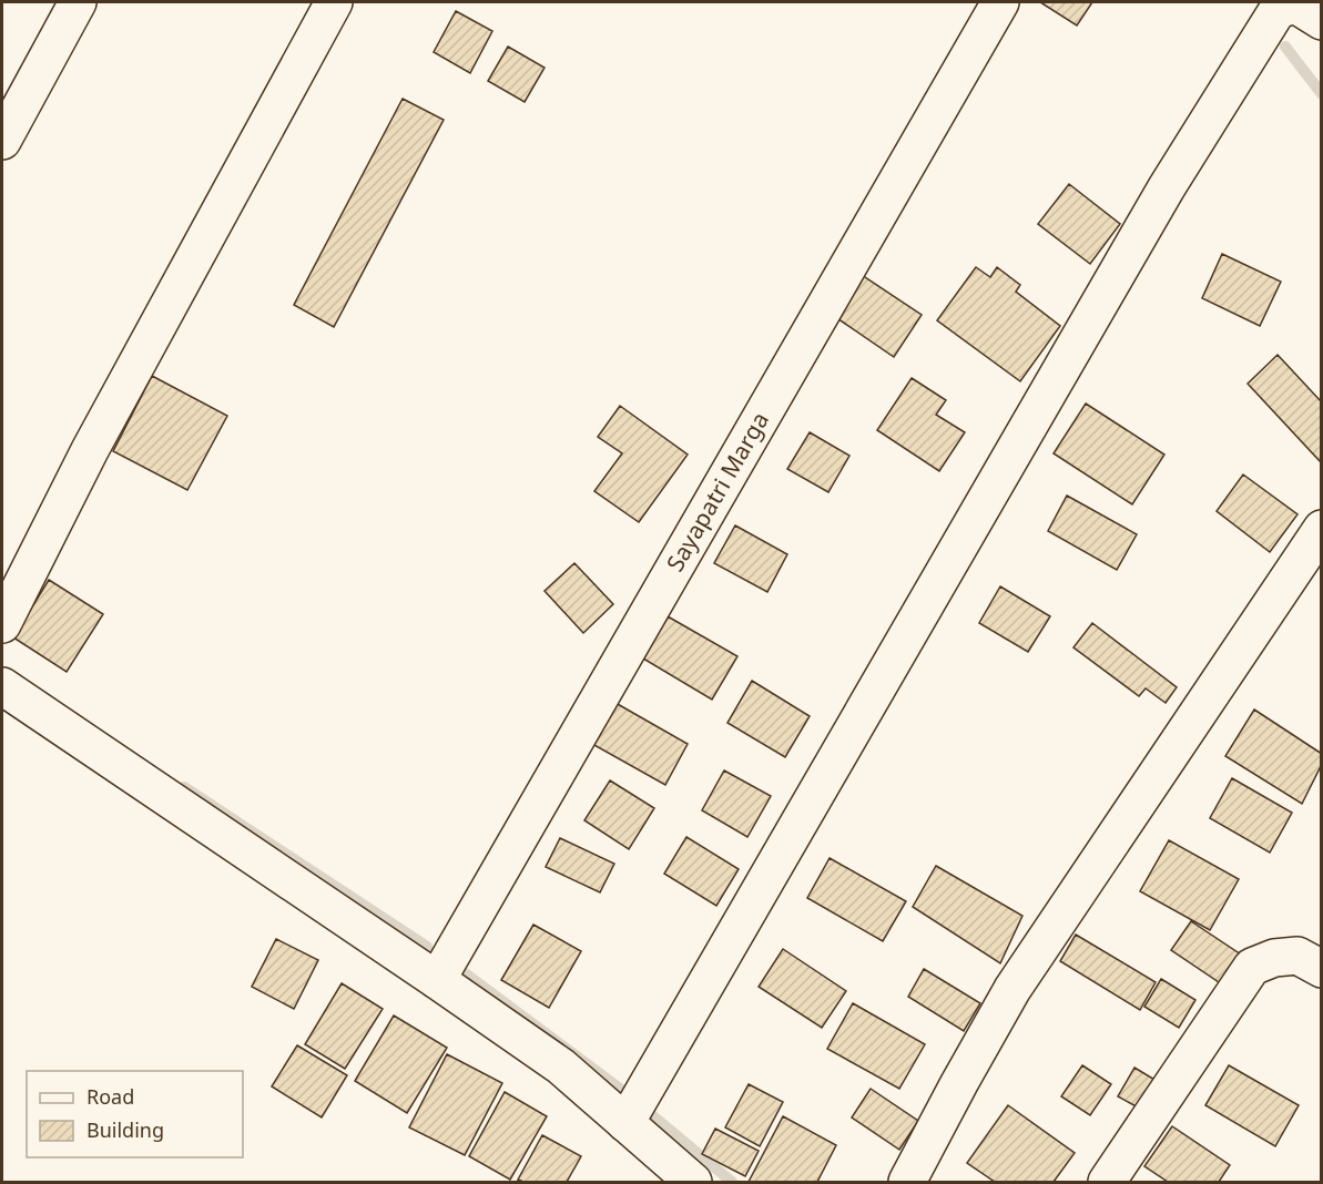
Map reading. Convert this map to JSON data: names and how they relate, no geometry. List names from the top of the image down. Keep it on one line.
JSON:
{"streets":{"street":["Sayapatri Marga"]},"legend":["Road","Building"]}
